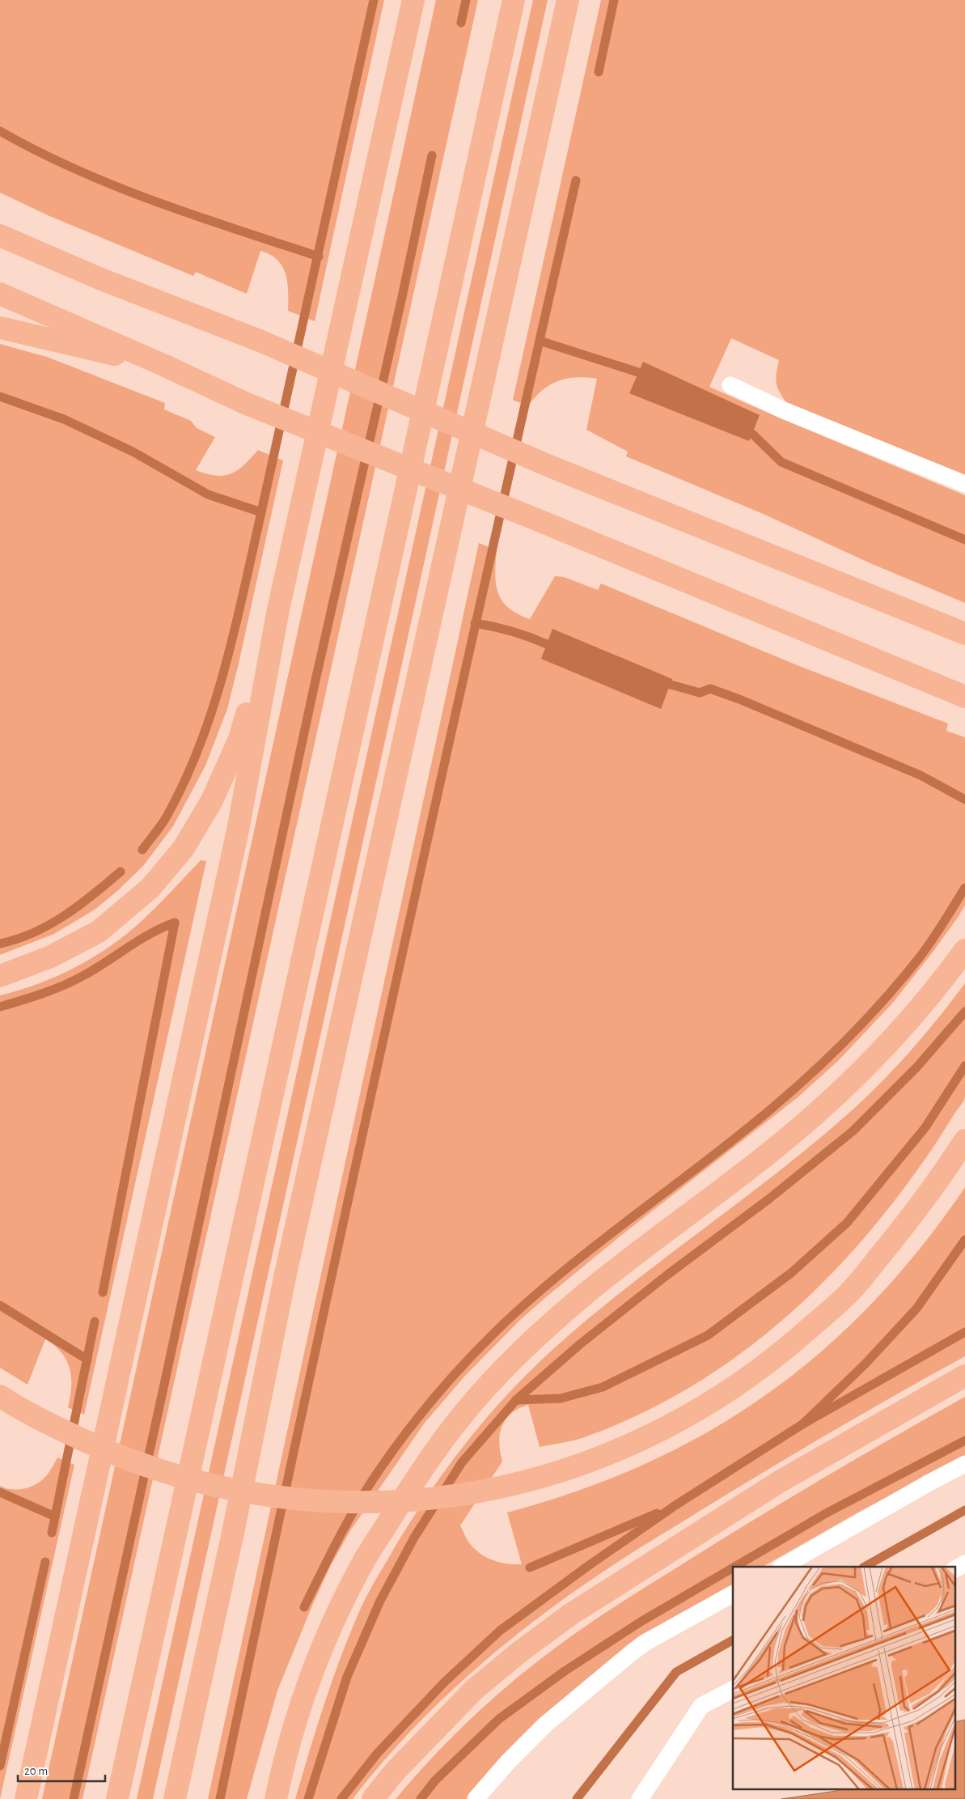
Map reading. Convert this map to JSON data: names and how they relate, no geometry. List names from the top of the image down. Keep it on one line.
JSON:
{"scale_bar":"20 m"}
